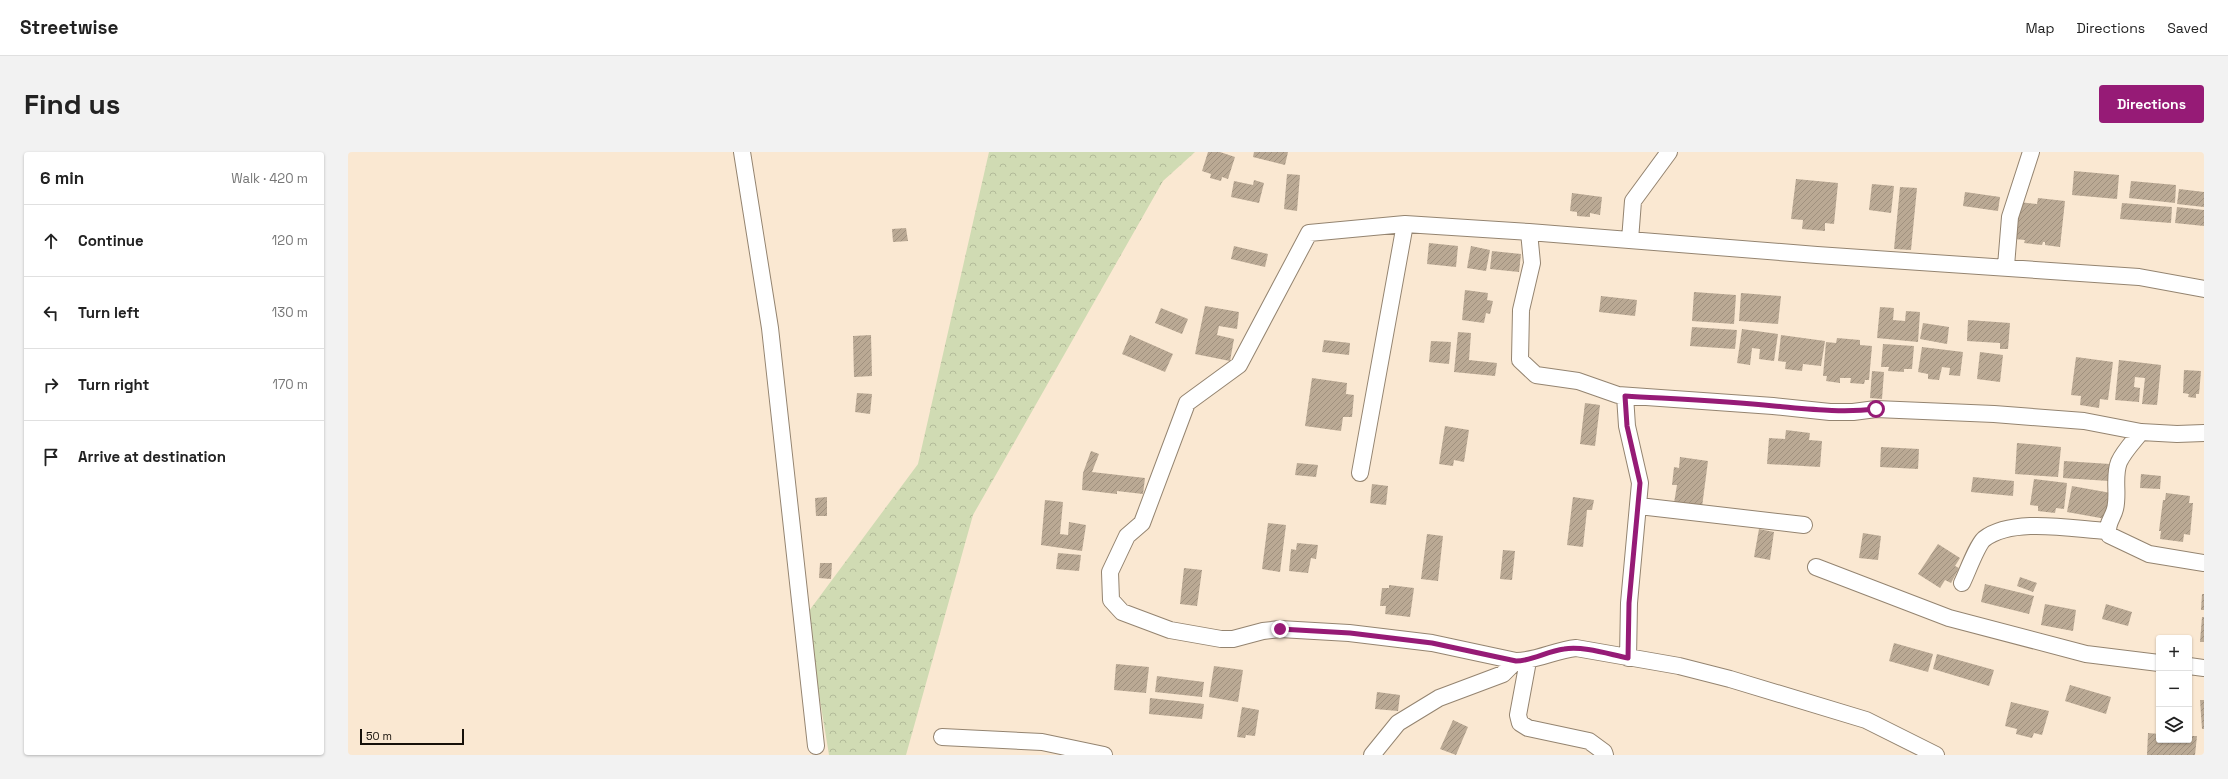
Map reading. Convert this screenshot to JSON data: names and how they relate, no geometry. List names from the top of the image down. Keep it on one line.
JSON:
{"scale_bar":"50 m","page":{"header":"Streetwise","nav":["Map","Directions","Saved"],"buttons":"Directions","title":"Find us","heading":["6 min","Walk · 420 m"],"list":[["Continue","120 m"],["Turn left","130 m"],["Turn right","170 m"],"Arrive at destination"],"map_buttons":["+","−"],"scale":"50 m"}}
